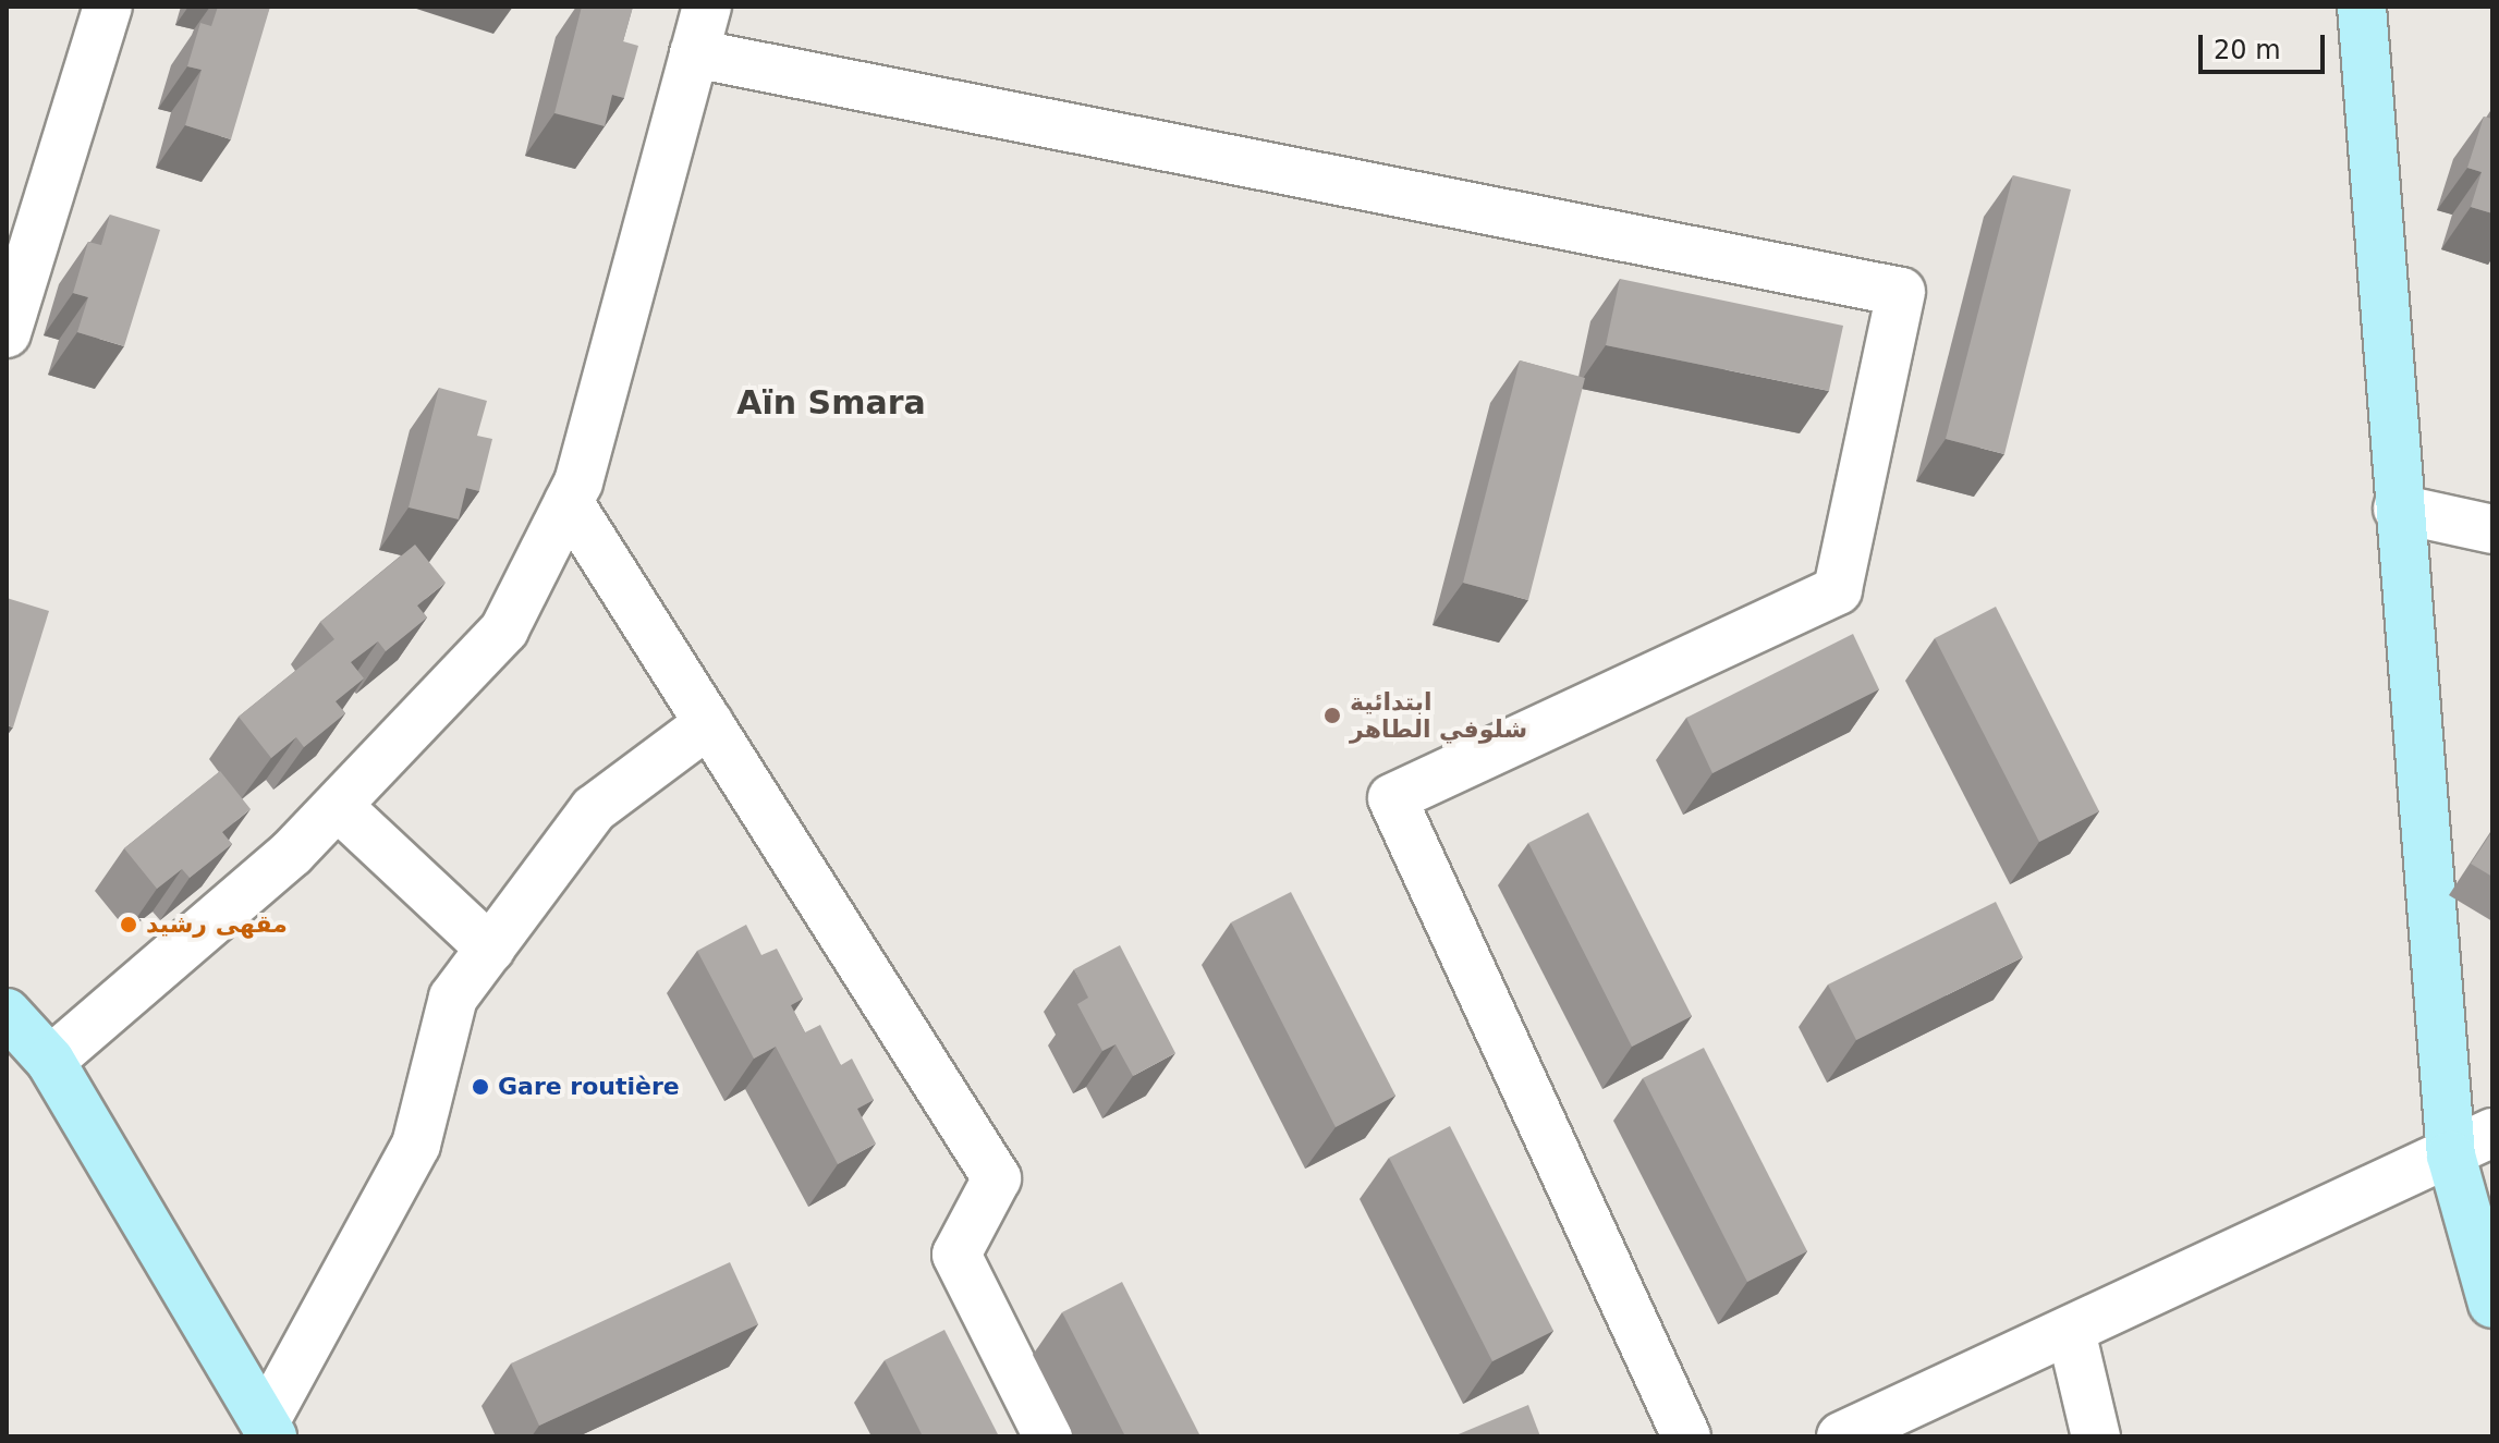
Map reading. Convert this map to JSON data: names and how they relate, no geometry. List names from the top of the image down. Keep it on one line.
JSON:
{"districts":["Aïn Smara"],"places":["ابتدائية شلوفي الطاهر","مقهى رشيد","Gare routière"],"scale_bar":"20 m"}
